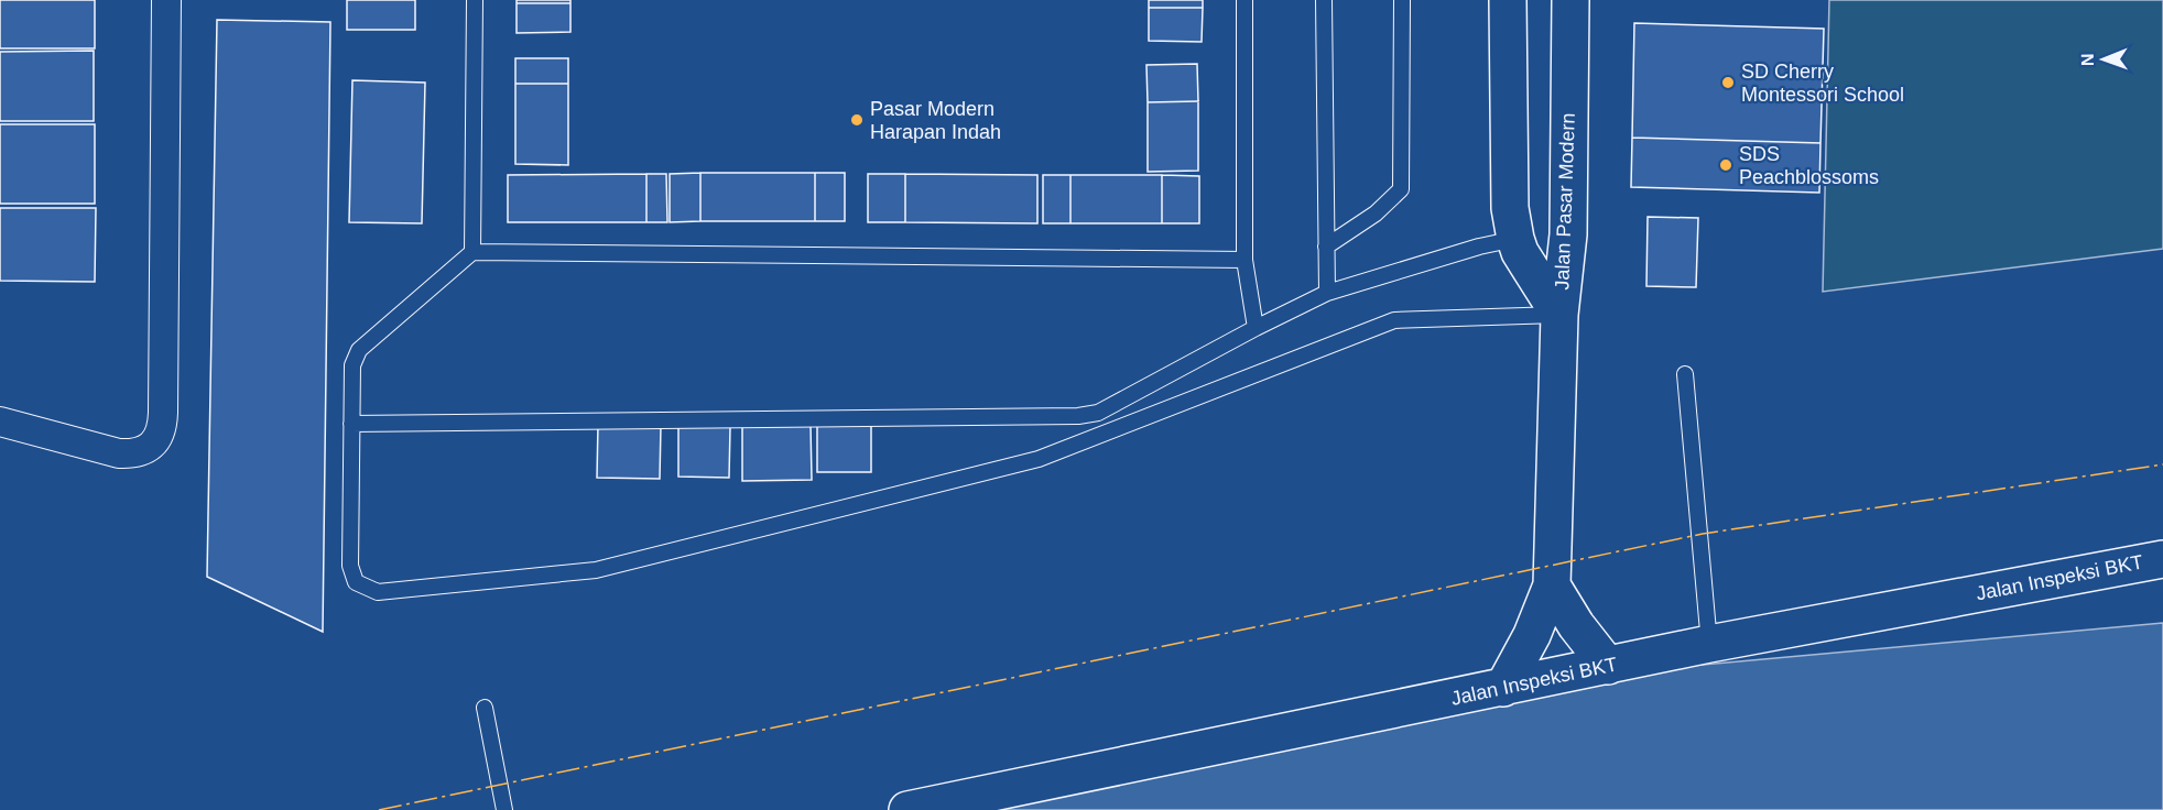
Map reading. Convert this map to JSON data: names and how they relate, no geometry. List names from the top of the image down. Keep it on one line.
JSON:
{"streets":{"street":["Jalan Pasar Modern","Jalan Inspeksi BKT"]},"places":["SD Cherry Montessori School","Pasar Modern Harapan Indah","SDS Peachblossoms"],"north":"left"}
